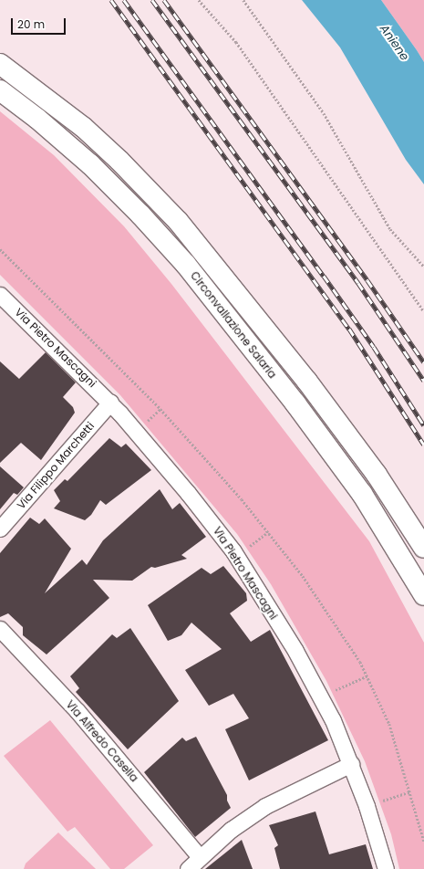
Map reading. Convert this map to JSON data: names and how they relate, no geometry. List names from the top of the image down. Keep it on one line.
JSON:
{"streets":{"highway":["Circonvallazione Salaria"],"street":["Via Pietro Mascagni","Via Filippo Marchetti","Via Alfredo Casella"]},"crossings":[["Via Pietro Mascagni","Via Filippo Marchetti"]],"water":["Aniene"],"scale_bar":"20 m"}
